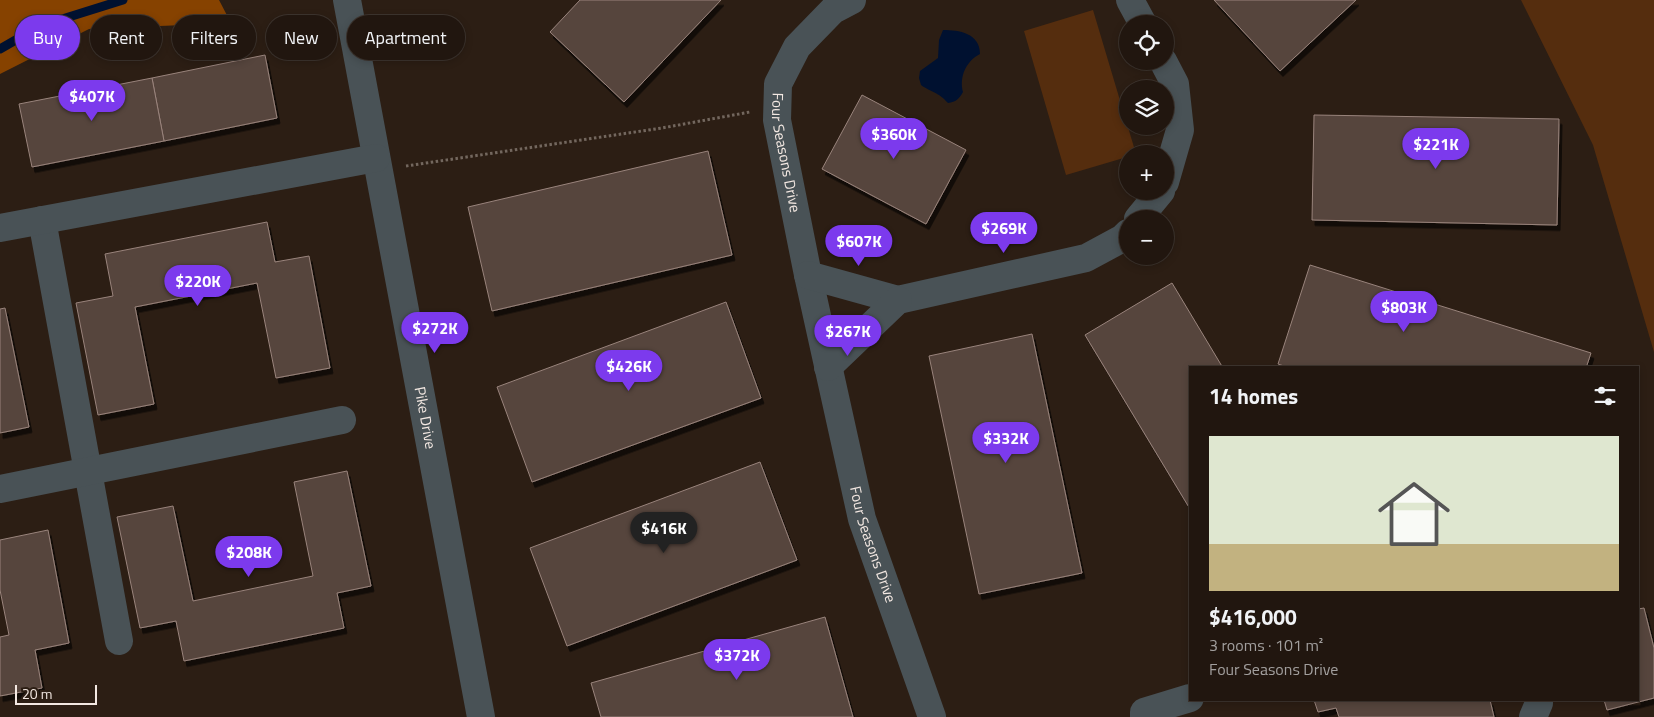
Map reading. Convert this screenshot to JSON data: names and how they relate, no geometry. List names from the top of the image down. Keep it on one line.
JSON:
{"streets":{"street":["Four Seasons Drive","Pike Drive"]},"scale_bar":"20 m","page":{"map_buttons":["+","−"],"chip":["Buy","Rent","Filters","New","Apartment"],"price":["$407K","$360K","$221K","$269K","$607K","$220K","$803K","$272K","$267K","$426K","$332K","$416K","$208K","$372K"],"heading":"14 homes","list":[{"name":"$416,000","note":"3 rooms · 101 m² · Four Seasons Drive"}],"scale":"20 m"}}
